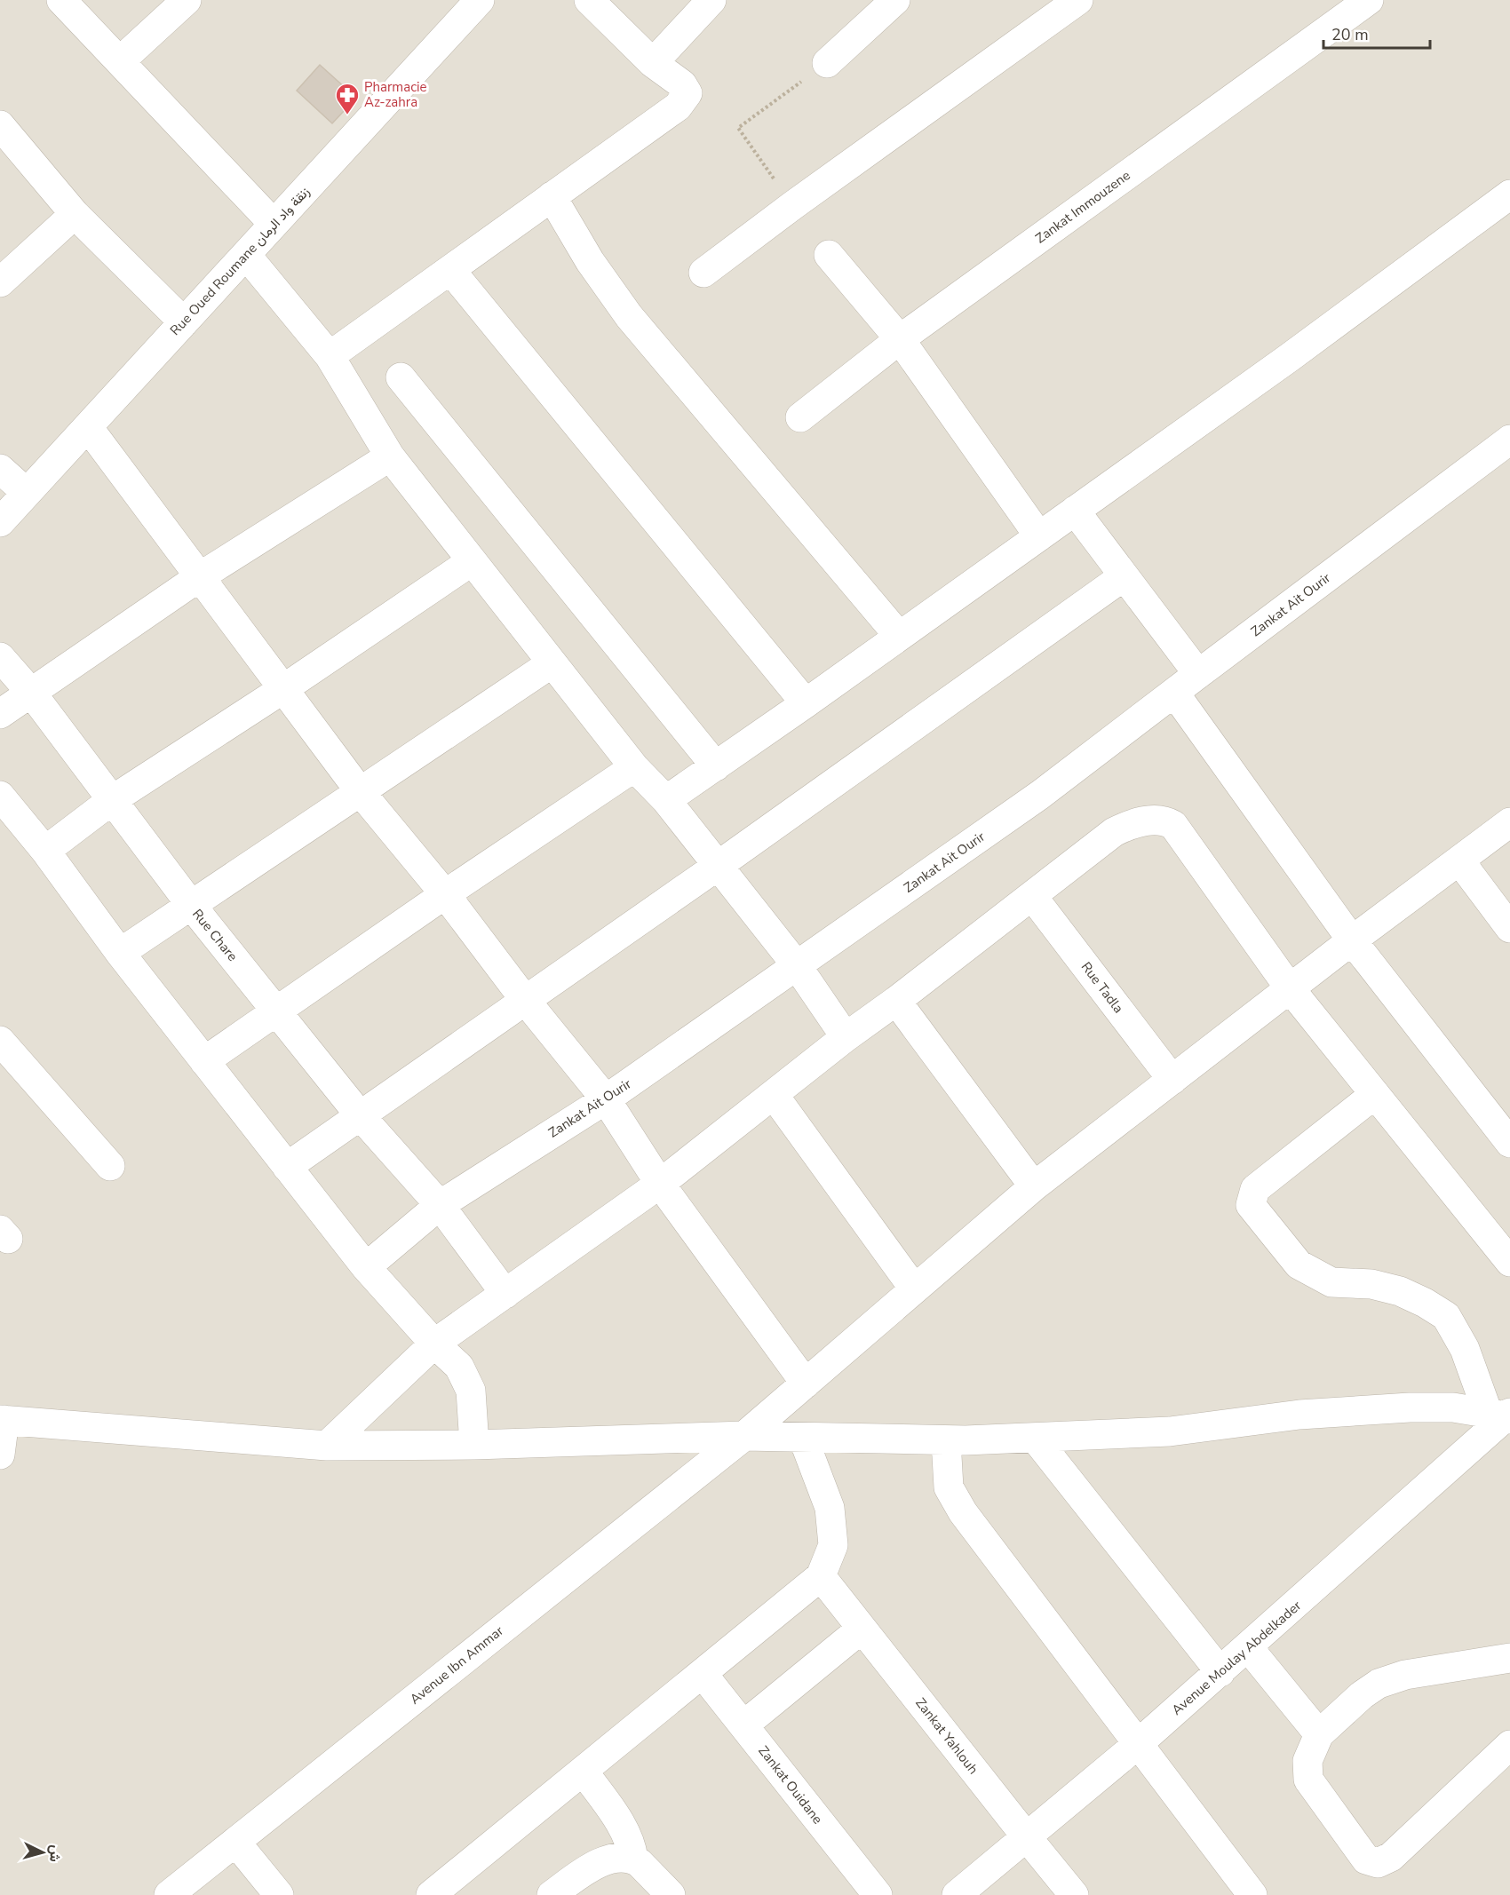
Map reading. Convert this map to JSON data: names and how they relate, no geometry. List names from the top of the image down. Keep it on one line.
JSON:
{"streets":{"street":["Zankat Immouzene","Rue Oued Roumane زنقة واد الرمان","Zankat Ait Ourir","Rue Chare","Rue Tadla","Avenue Moulay Abdelkader","Avenue Ibn Ammar","Zankat Yahlouh","Zankat Ouidane"]},"crossings":[["Zankat Ait Ourir","Rue Chare"],["Rue Tadla","Avenue Ibn Ammar"],["Avenue Moulay Abdelkader","Zankat Yahlouh"]],"places":{"pharmacy":["Pharmacie Az-zahra"]},"scale_bar":"20 m","north":"right"}
